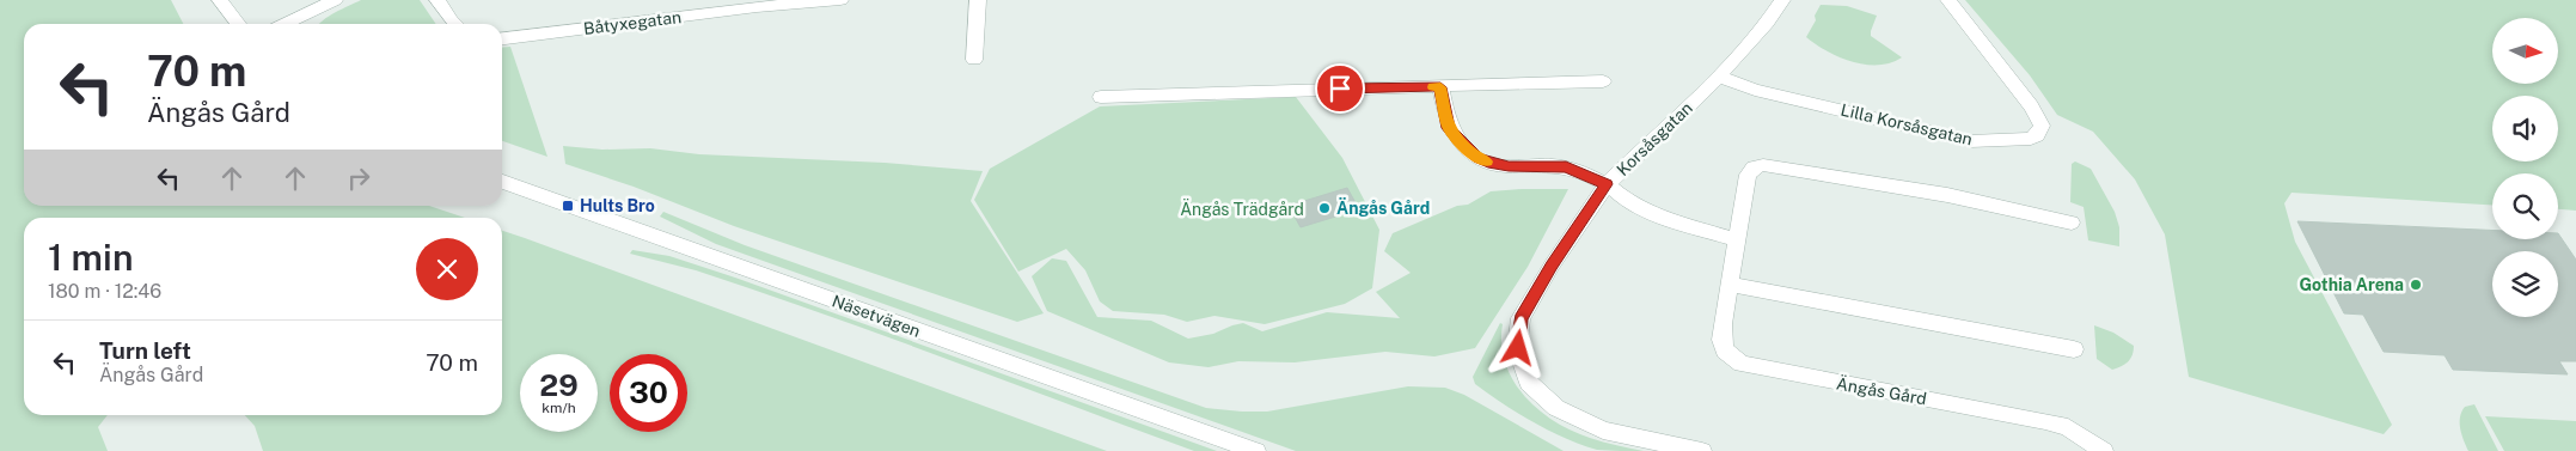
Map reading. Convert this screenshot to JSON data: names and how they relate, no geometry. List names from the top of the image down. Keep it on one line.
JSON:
{"streets":{"street":["Båtyxegatan","Lilla Korsåsgatan","Korsåsgatan","Näsetvägen","Ängås Gård"]},"crossings":[["Lilla Korsåsgatan","Korsåsgatan"]],"parks":["Ängås Trädgård"],"places":{"transit":["Hults Bro"],"other":["Ängås Gård","Gothia Arena"]},"north":"right","page":{"turn":["70 m","Ängås Gård"],"heading":["1 min","180 m · 12:46"],"list":[{"name":"Turn left","note":"Ängås Gård","value":"70 m"}],"speed":"29 km/h","limit":"30"}}
